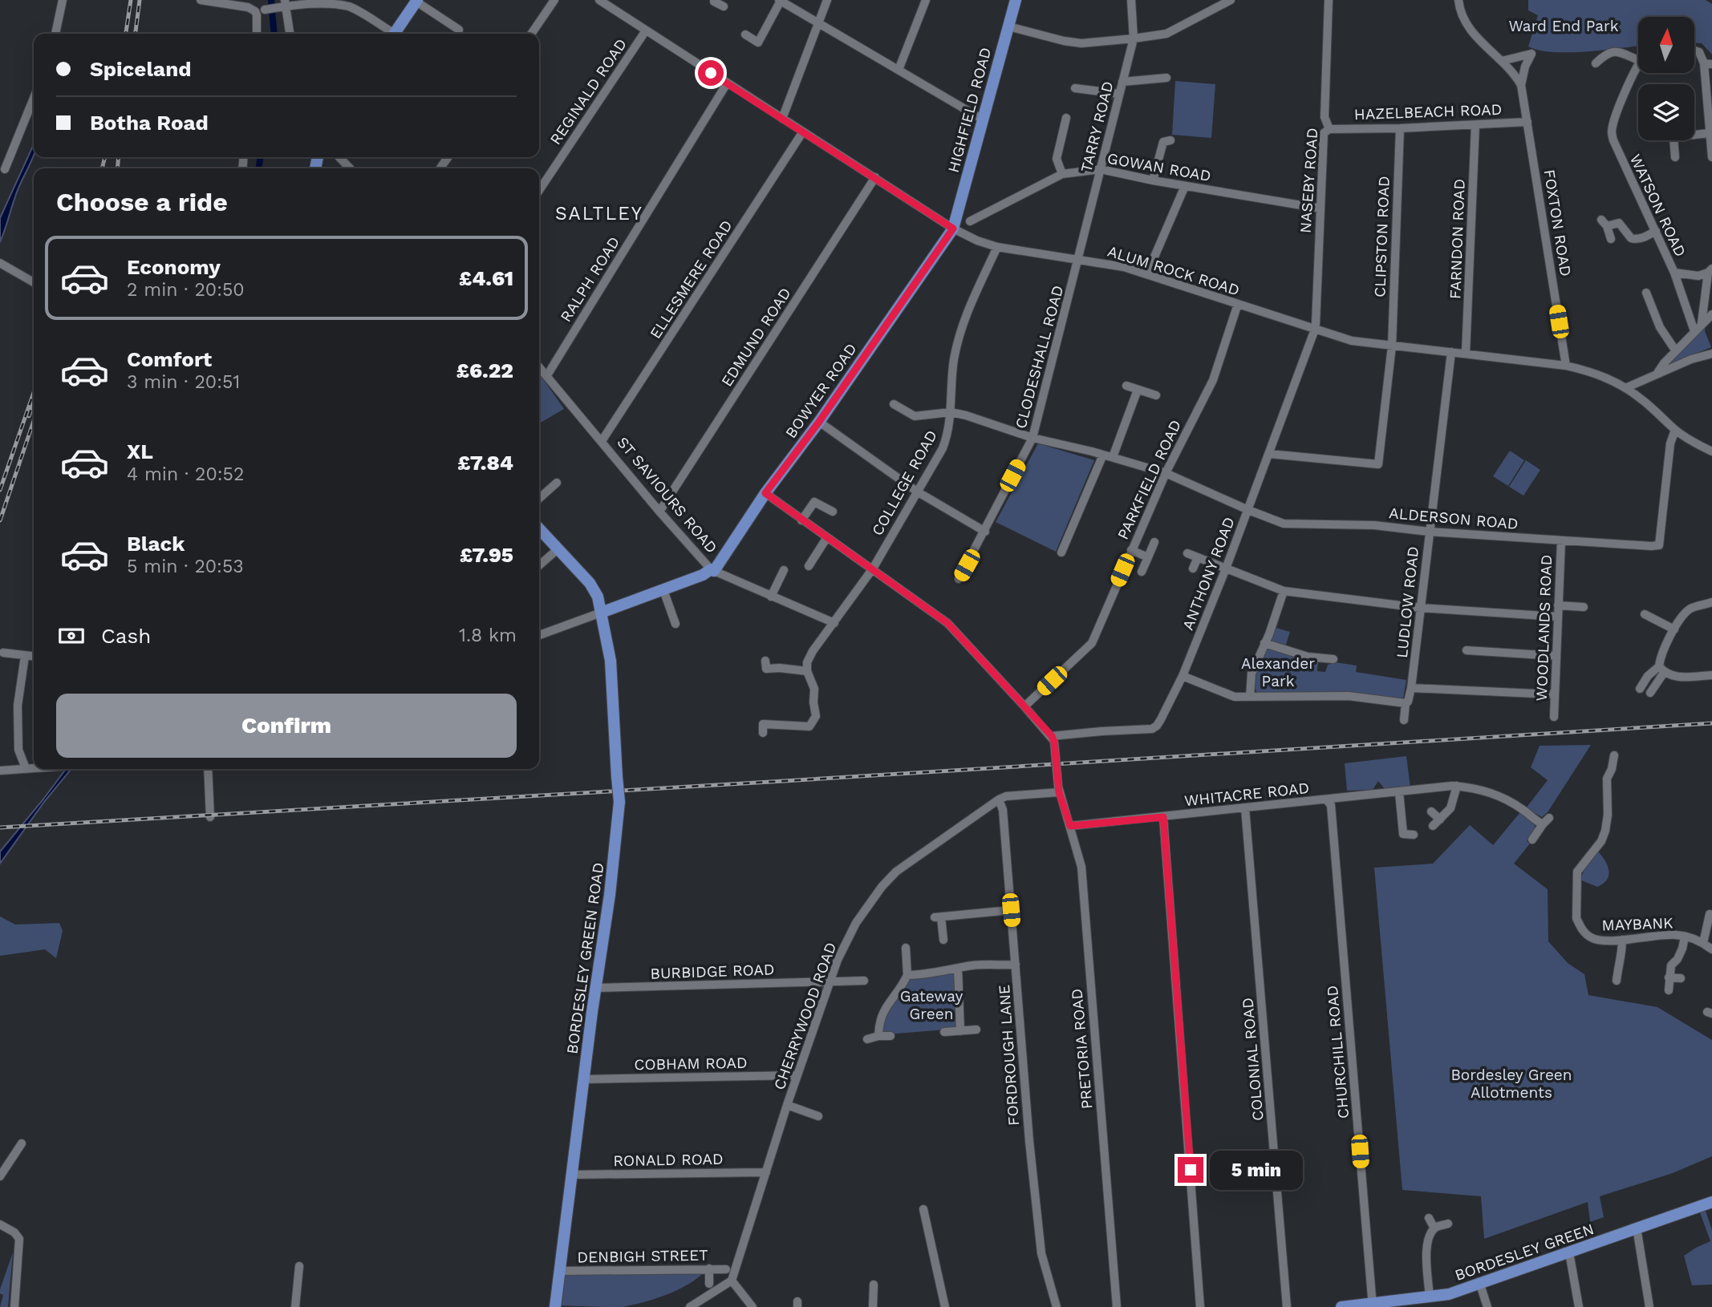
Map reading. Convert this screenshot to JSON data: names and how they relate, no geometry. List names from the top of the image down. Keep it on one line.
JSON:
{"streets":{"main road":["HIGHFIELD ROAD","BOWYER ROAD","BORDESLEY GREEN ROAD","BORDESLEY GREEN"],"street":["REGINALD ROAD","HAZELBEACH ROAD","TARRY ROAD","GOWAN ROAD","NASEBY ROAD","WATSON ROAD","FOXTON ROAD","CLIPSTON ROAD","FARNDON ROAD","ALUM ROCK ROAD","RALPH ROAD","ELLESMERE ROAD","EDMUND ROAD","CLODESHALL ROAD","PARKFIELD ROAD","COLLEGE ROAD","ST SAVIOURS ROAD","ALDERSON ROAD","ANTHONY ROAD","LUDLOW ROAD","WOODLANDS ROAD","WHITACRE ROAD","MAYBANK","BURBIDGE ROAD","CHERRYWOOD ROAD","PRETORIA ROAD","CHURCHILL ROAD","FORDROUGH LANE","COLONIAL ROAD","COBHAM ROAD","RONALD ROAD","DENBIGH STREET"]},"crossings":[["REGINALD ROAD","ALUM ROCK ROAD"],["HIGHFIELD ROAD","ALUM ROCK ROAD"],["HIGHFIELD ROAD","BOWYER ROAD"],["HAZELBEACH ROAD","NASEBY ROAD"],["HAZELBEACH ROAD","FOXTON ROAD"],["HAZELBEACH ROAD","CLIPSTON ROAD"],["HAZELBEACH ROAD","FARNDON ROAD"],["TARRY ROAD","GOWAN ROAD"],["TARRY ROAD","ALUM ROCK ROAD"],["TARRY ROAD","CLODESHALL ROAD"],["GOWAN ROAD","NASEBY ROAD"],["NASEBY ROAD","ALUM ROCK ROAD"],["NASEBY ROAD","ANTHONY ROAD"],["FOXTON ROAD","ALUM ROCK ROAD"],["CLIPSTON ROAD","ALUM ROCK ROAD"],["CLIPSTON ROAD","ANTHONY ROAD"],["FARNDON ROAD","ALUM ROCK ROAD"],["ALUM ROCK ROAD","RALPH ROAD"],["ALUM ROCK ROAD","ELLESMERE ROAD"],["ALUM ROCK ROAD","EDMUND ROAD"],["ALUM ROCK ROAD","CLODESHALL ROAD"],["ALUM ROCK ROAD","BOWYER ROAD"],["ALUM ROCK ROAD","PARKFIELD ROAD"],["ALUM ROCK ROAD","COLLEGE ROAD"],["ALUM ROCK ROAD","ALDERSON ROAD"],["ALUM ROCK ROAD","ANTHONY ROAD"],["ALUM ROCK ROAD","LUDLOW ROAD"],["RALPH ROAD","ST SAVIOURS ROAD"],["ELLESMERE ROAD","ST SAVIOURS ROAD"],["EDMUND ROAD","ST SAVIOURS ROAD"],["CLODESHALL ROAD","ALDERSON ROAD"],["BOWYER ROAD","ST SAVIOURS ROAD"],["PARKFIELD ROAD","ALDERSON ROAD"],["COLLEGE ROAD","ST SAVIOURS ROAD"],["COLLEGE ROAD","ALDERSON ROAD"],["ALDERSON ROAD","ANTHONY ROAD"],["ALDERSON ROAD","LUDLOW ROAD"],["ALDERSON ROAD","WOODLANDS ROAD"],["ANTHONY ROAD","PRETORIA ROAD"],["WHITACRE ROAD","PRETORIA ROAD"],["WHITACRE ROAD","CHURCHILL ROAD"],["WHITACRE ROAD","COLONIAL ROAD"],["BORDESLEY GREEN ROAD","BURBIDGE ROAD"],["BORDESLEY GREEN ROAD","COBHAM ROAD"],["BORDESLEY GREEN ROAD","RONALD ROAD"],["BORDESLEY GREEN ROAD","DENBIGH STREET"],["BURBIDGE ROAD","CHERRYWOOD ROAD"],["CHERRYWOOD ROAD","PRETORIA ROAD"],["CHERRYWOOD ROAD","FORDROUGH LANE"],["CHERRYWOOD ROAD","COBHAM ROAD"],["CHERRYWOOD ROAD","RONALD ROAD"],["CHURCHILL ROAD","BORDESLEY GREEN"]],"districts":["SALTLEY"],"parks":["Ward End Park","Alexander Park","Gateway Green","Bordesley Green Allotments"],"north":"top","page":{"banner":["Spiceland","Botha Road"],"heading":"Choose a ride","list":[{"name":"Economy","note":"2 min · 20:50","value":"£4.61"},{"name":"Comfort","note":"3 min · 20:51","value":"£6.22"},{"name":"XL","note":"4 min · 20:52","value":"£7.84"},{"name":"Black","note":"5 min · 20:53","value":"£7.95"}],"pay":["Cash","1.8 km"],"buttons":"Confirm","bubble":"5 min"}}
